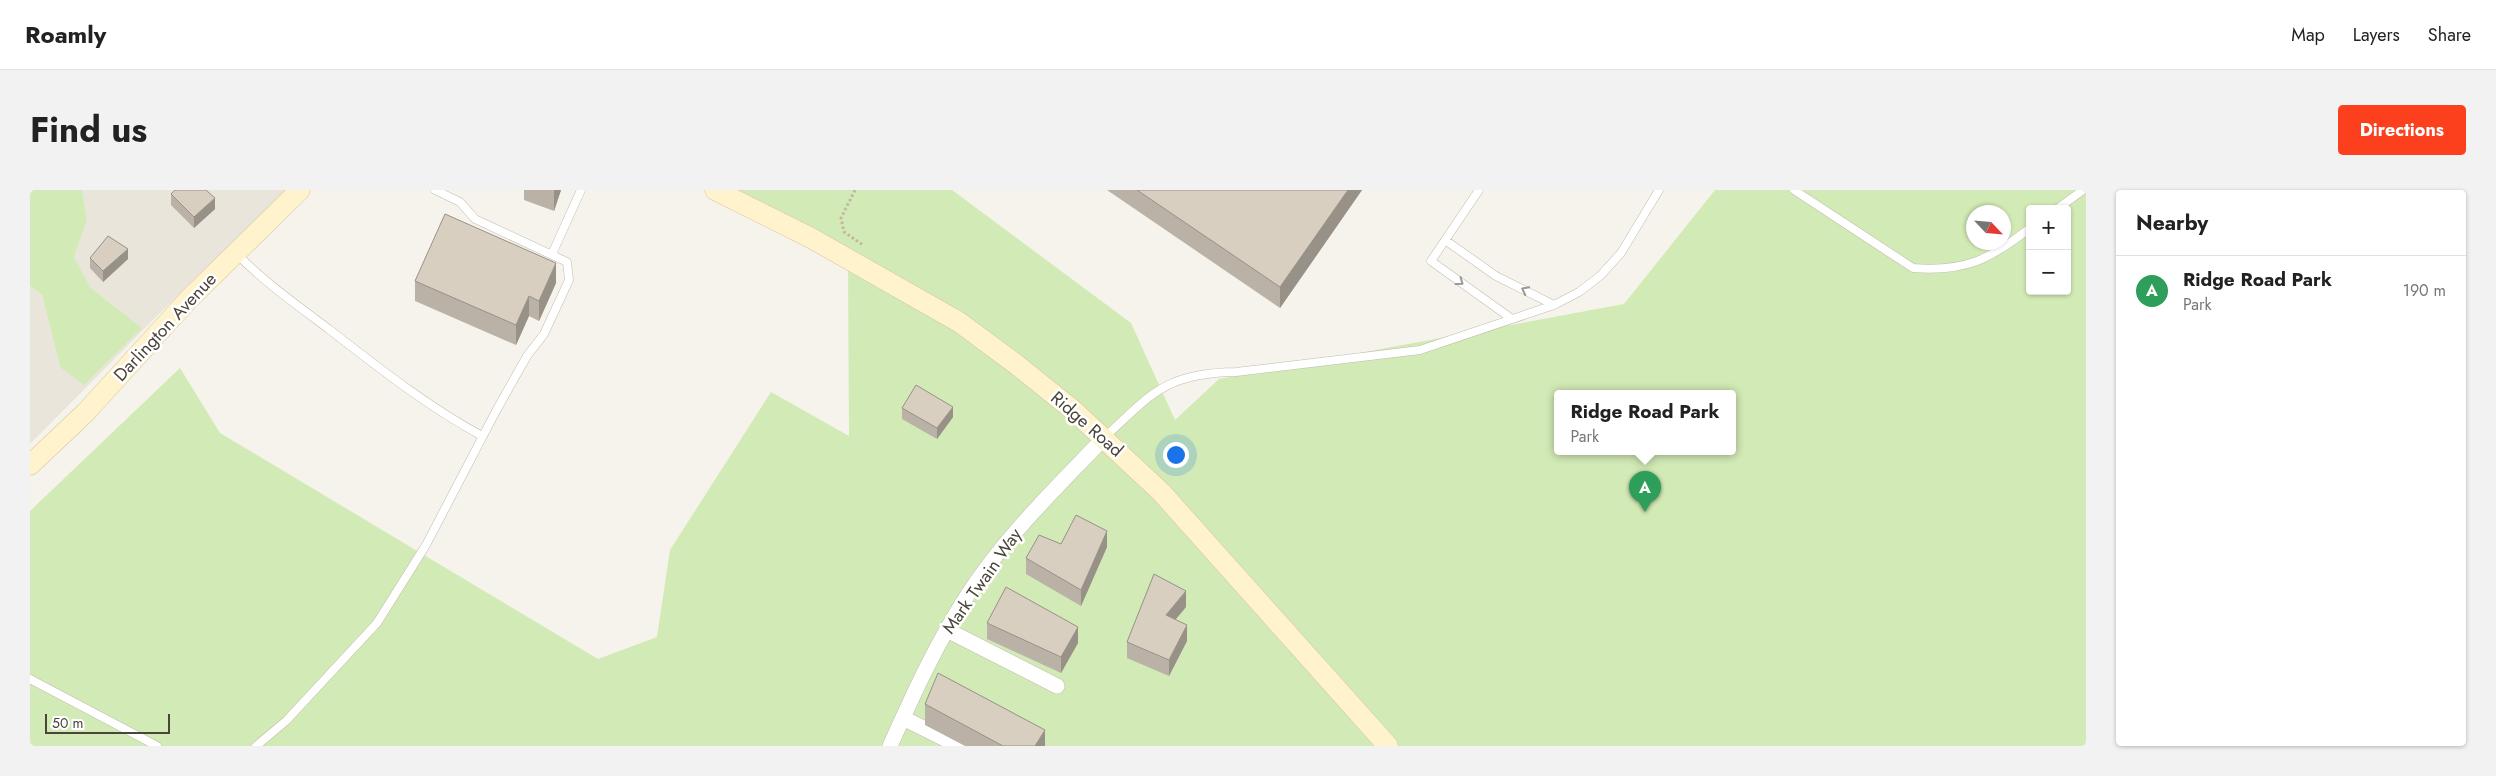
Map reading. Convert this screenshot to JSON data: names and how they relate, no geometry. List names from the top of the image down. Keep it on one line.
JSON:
{"streets":{"street":["Darlington Avenue","Ridge Road","Mark Twain Way"]},"crossings":[["Ridge Road","Mark Twain Way"]],"scale_bar":"50 m","north":"bottom right","page":{"header":"Roamly","nav":["Map","Layers","Share"],"title":"Find us","buttons":"Directions","heading":"Nearby","map_buttons":["+","−"],"list":[{"mark":"A","name":"Ridge Road Park","note":"Park","value":"190 m"}],"popup":["Ridge Road Park","Park"],"pins":"A","scale":"50 m"}}
